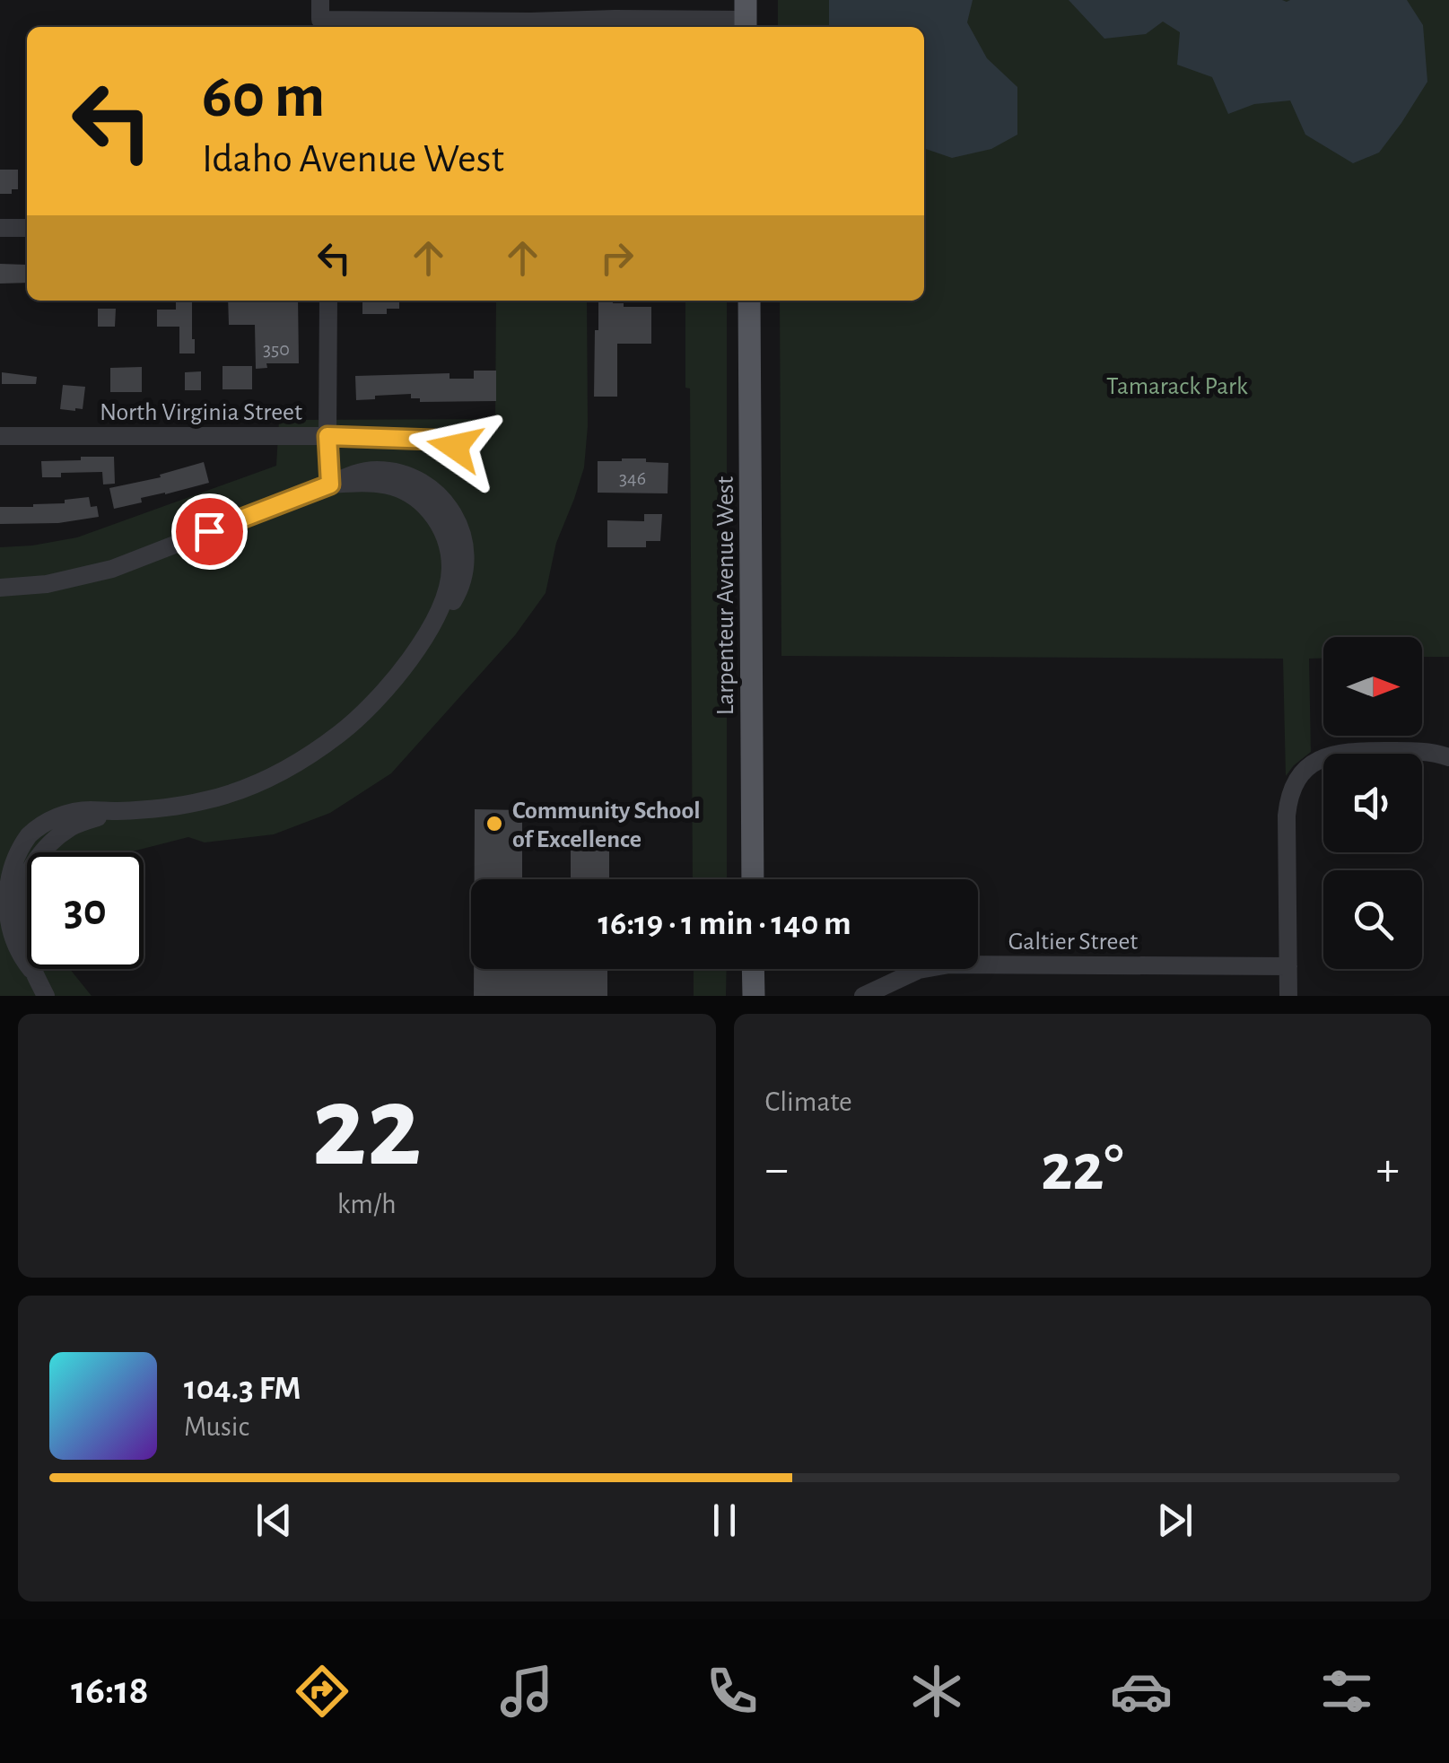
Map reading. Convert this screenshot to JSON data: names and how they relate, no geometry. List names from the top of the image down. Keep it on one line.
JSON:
{"streets":{"main road":["Larpenteur Avenue West"],"street":["North Virginia Street","Galtier Street"]},"parks":["Tamarack Park"],"places":["Community School of Excellence"],"house_numbers":["350","346"],"north":"right","page":{"turn":["60 m","Idaho Avenue West"],"limit":"30","trip":"16:19 · 1 min · 140 m","tile":[["22","km/h"],"Climate"],"heat":["−","22°","+"],"song":["104.3 FM","Music"],"tabs":"16:18"}}
